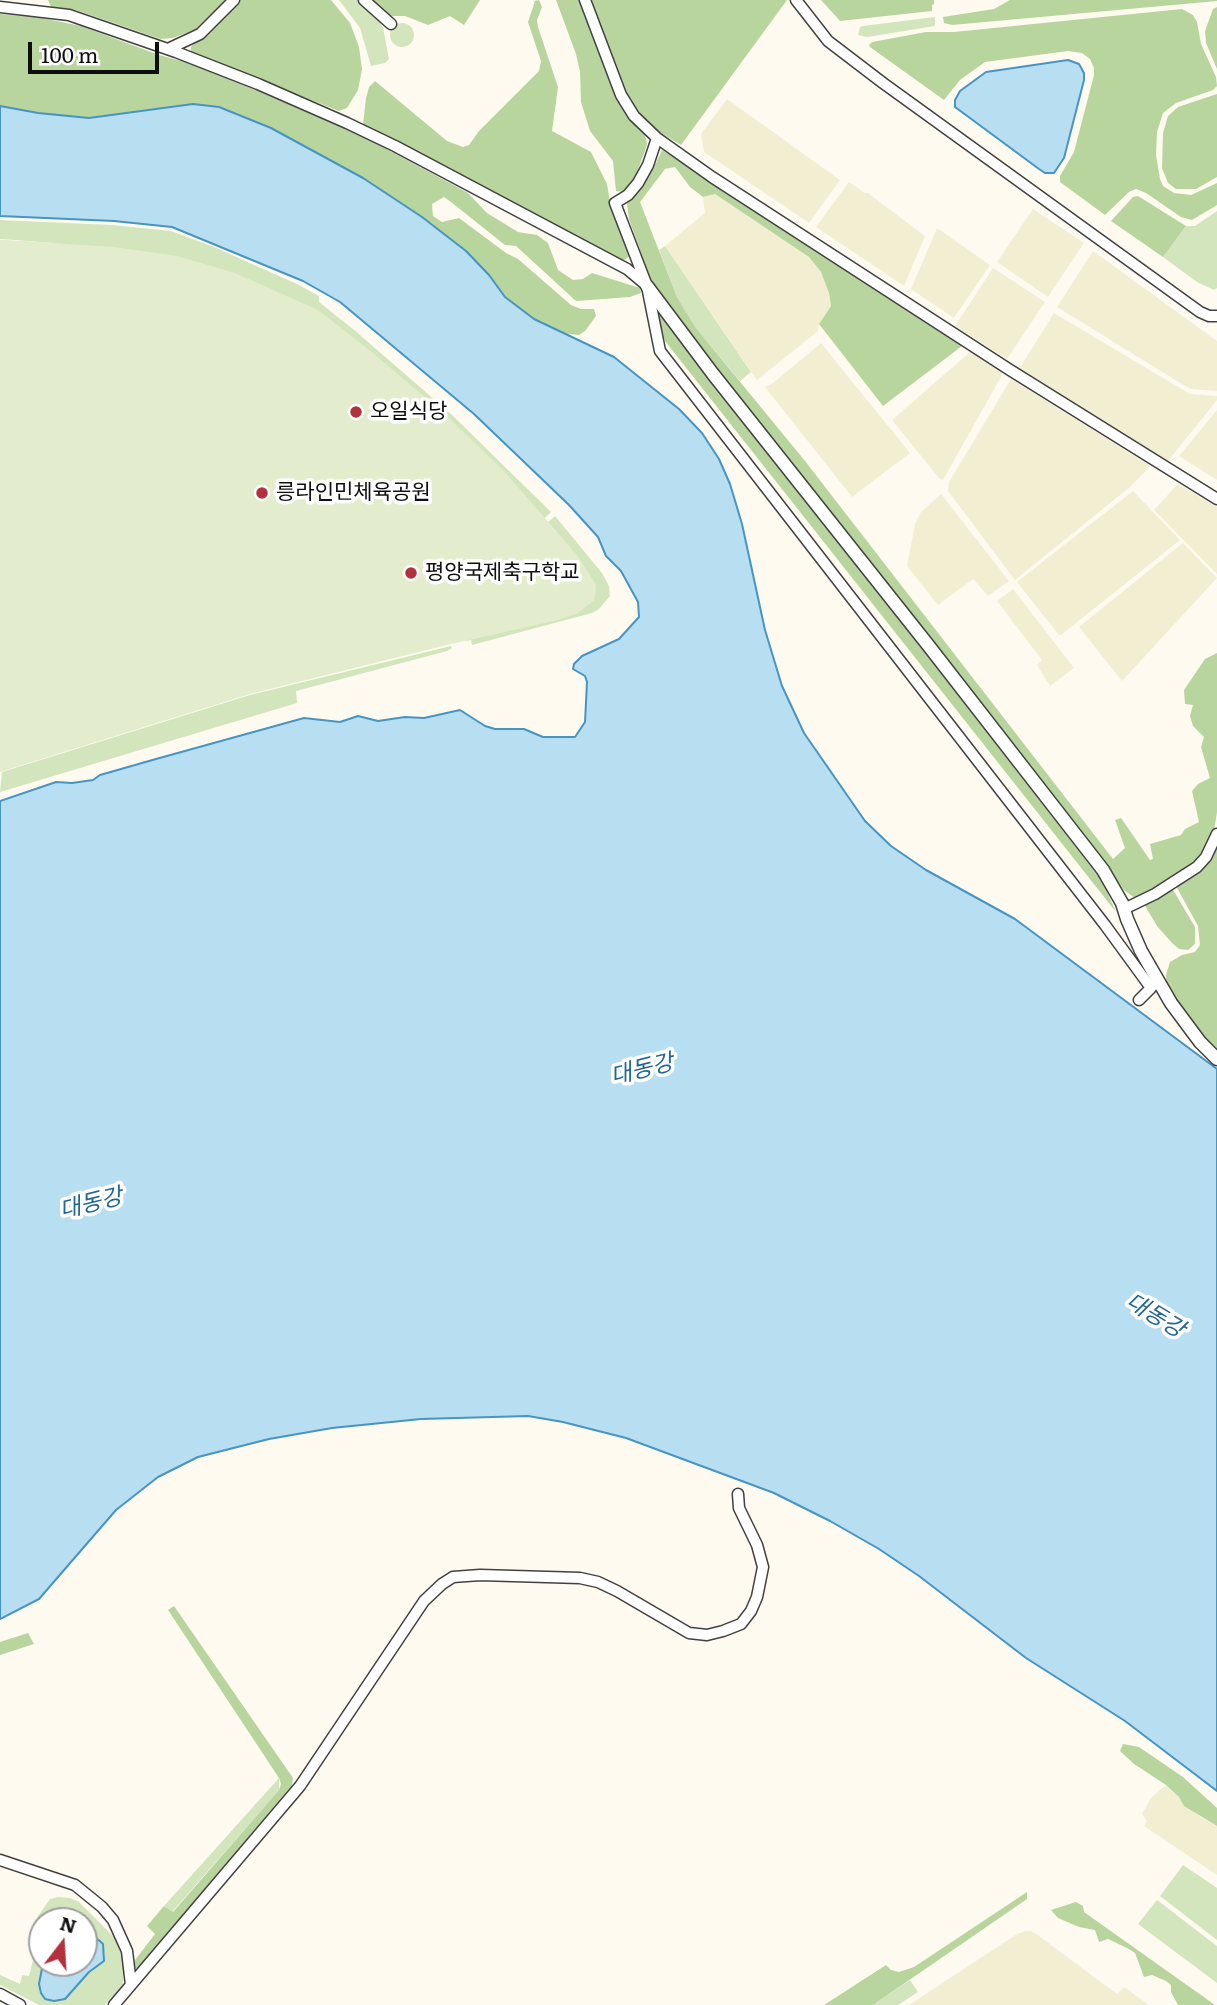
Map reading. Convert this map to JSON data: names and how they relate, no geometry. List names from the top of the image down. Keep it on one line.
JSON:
{"water":["대동강"],"places":["오일식당","릉라인민체육공원","평양국제축구학교"],"scale_bar":"100 m","north":"top"}
